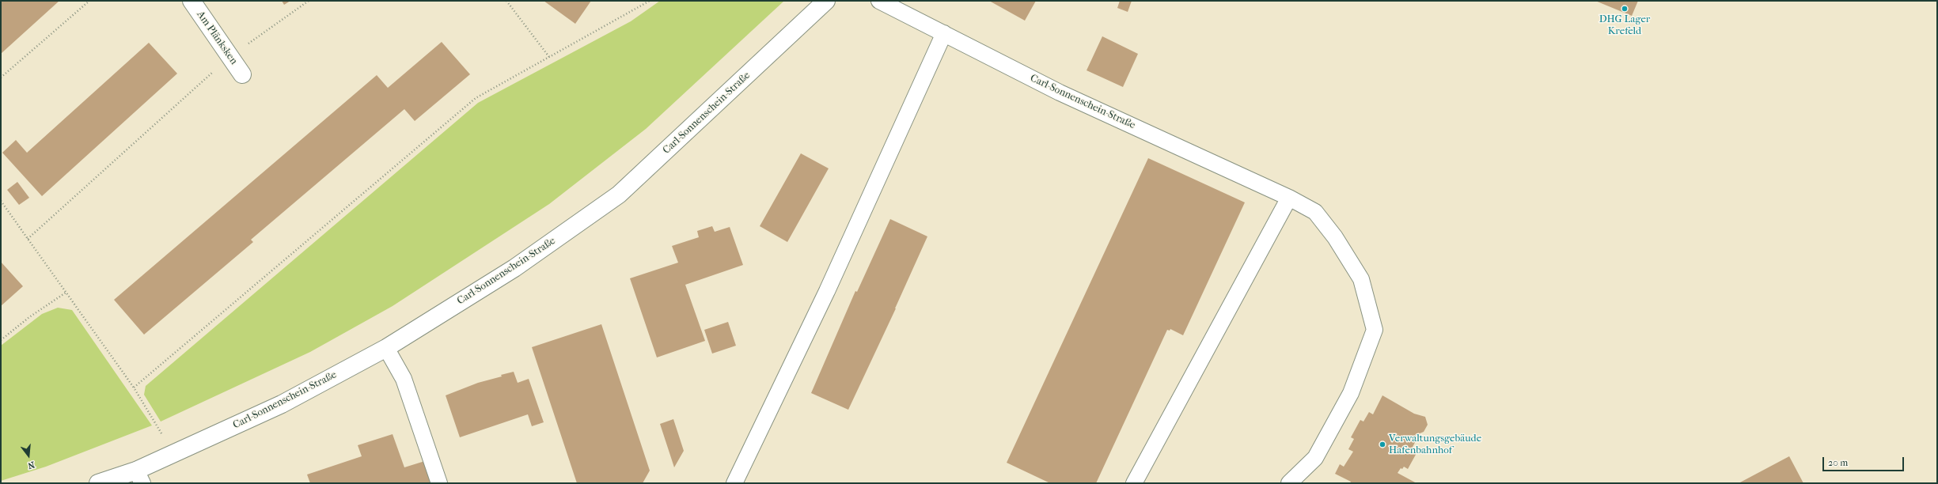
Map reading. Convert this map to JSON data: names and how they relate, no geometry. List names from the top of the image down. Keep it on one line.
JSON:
{"streets":{"street":["Am Plänksken","Carl-Sonnenschein-Straße"]},"places":["DHG Lager Krefeld","Verwaltungsgebäude Hafenbahnhof"],"scale_bar":"20 m","north":"bottom"}
